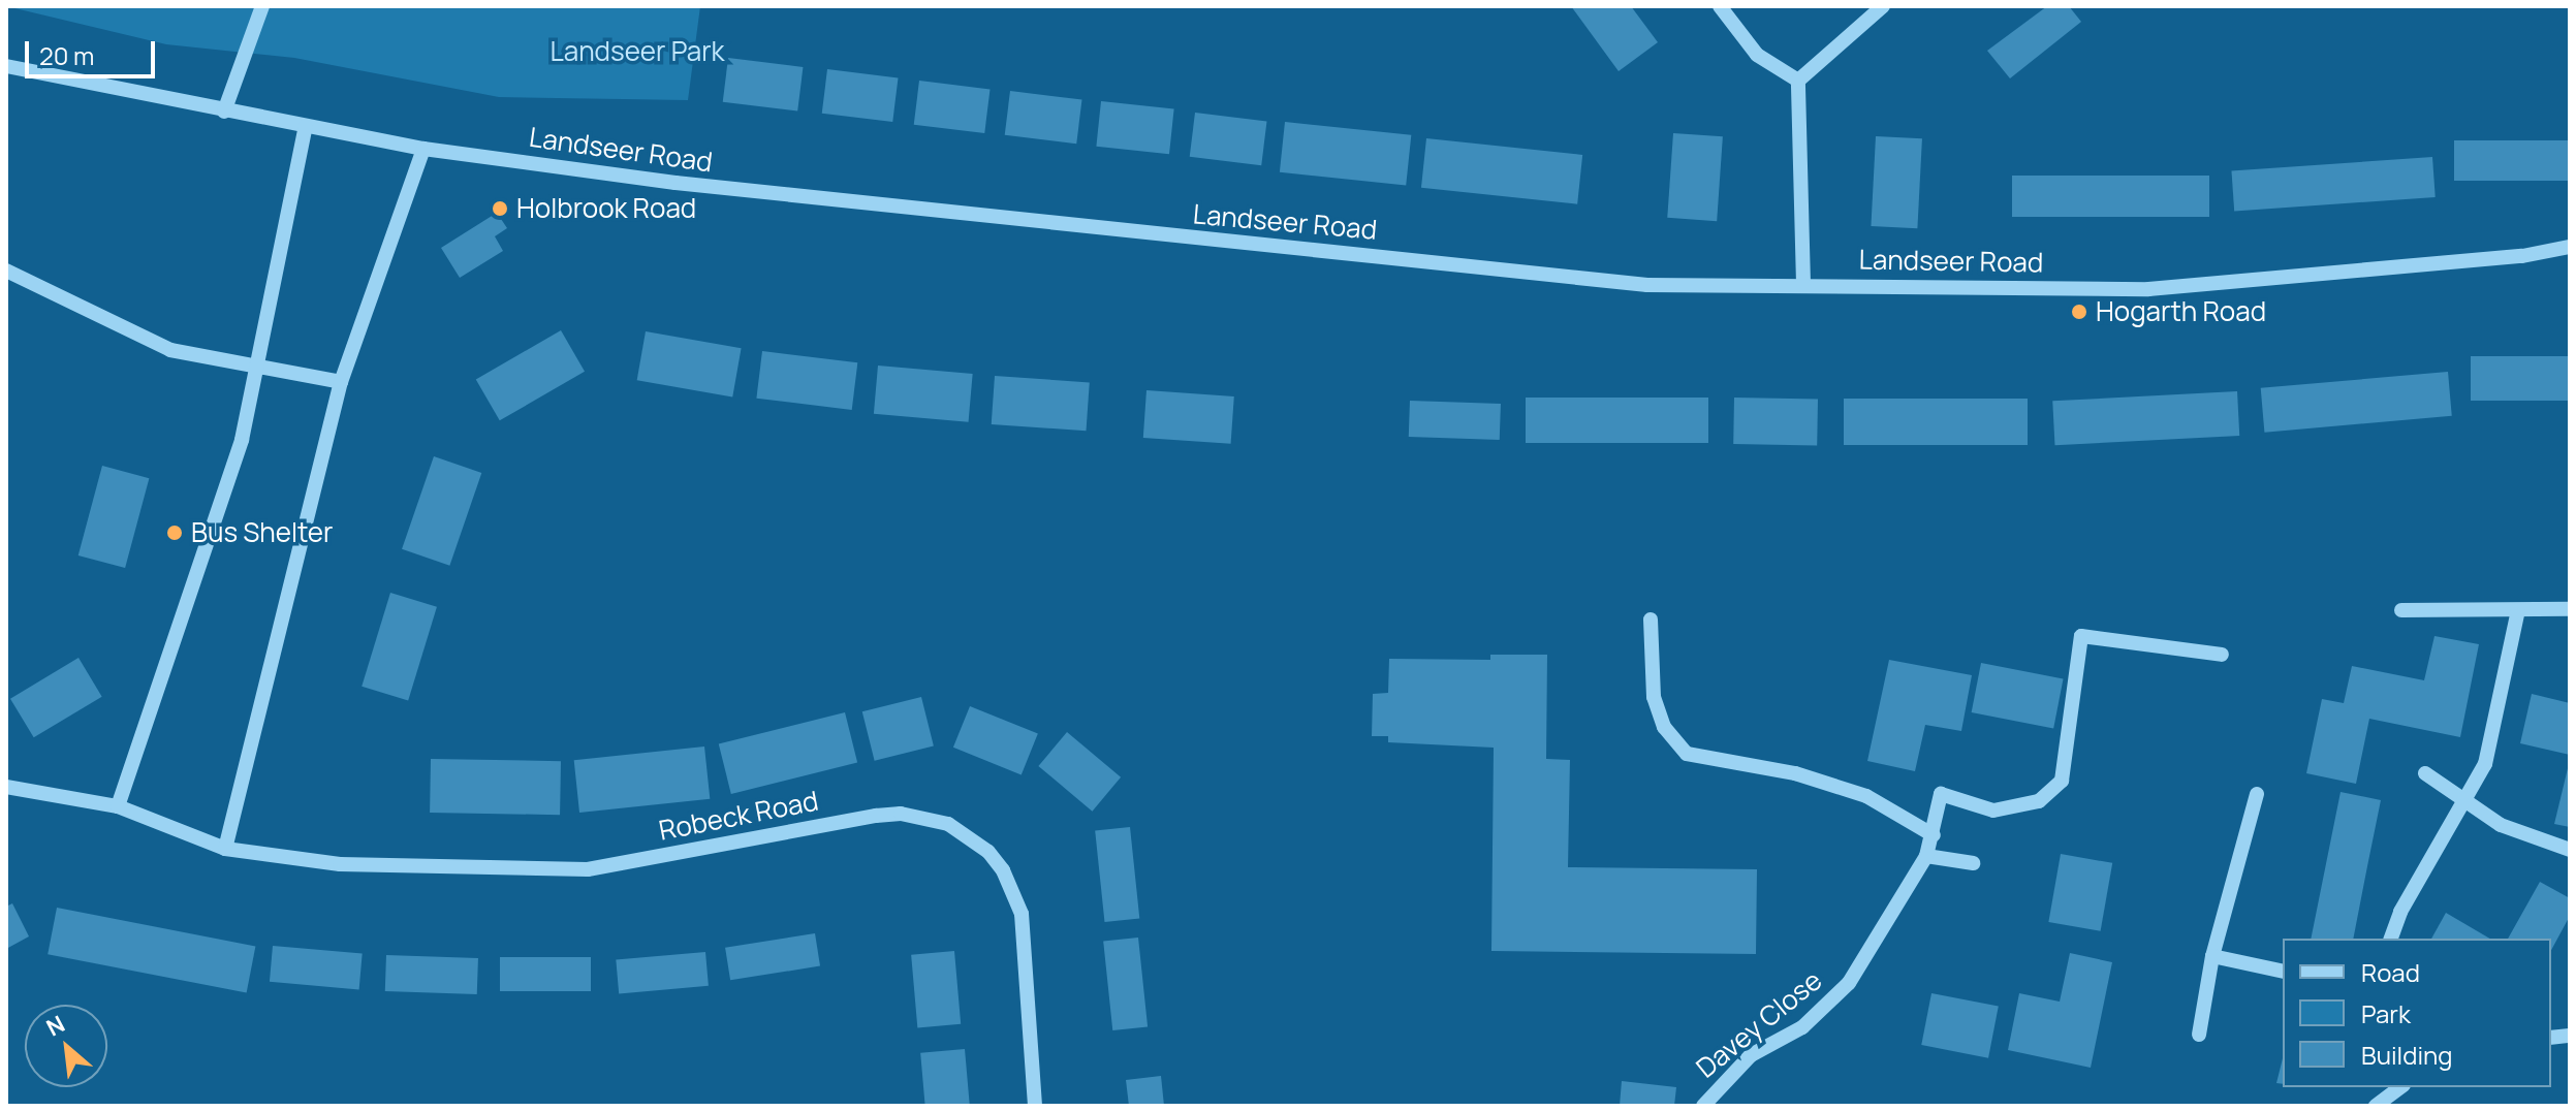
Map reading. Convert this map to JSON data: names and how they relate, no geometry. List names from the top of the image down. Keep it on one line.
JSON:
{"streets":{"street":["Landseer Road","Robeck Road","Davey Close"]},"parks":["Landseer Park"],"places":["Holbrook Road","Hogarth Road","Bus Shelter"],"legend":["Road","Park","Building"],"scale_bar":"20 m","north":"top left"}
